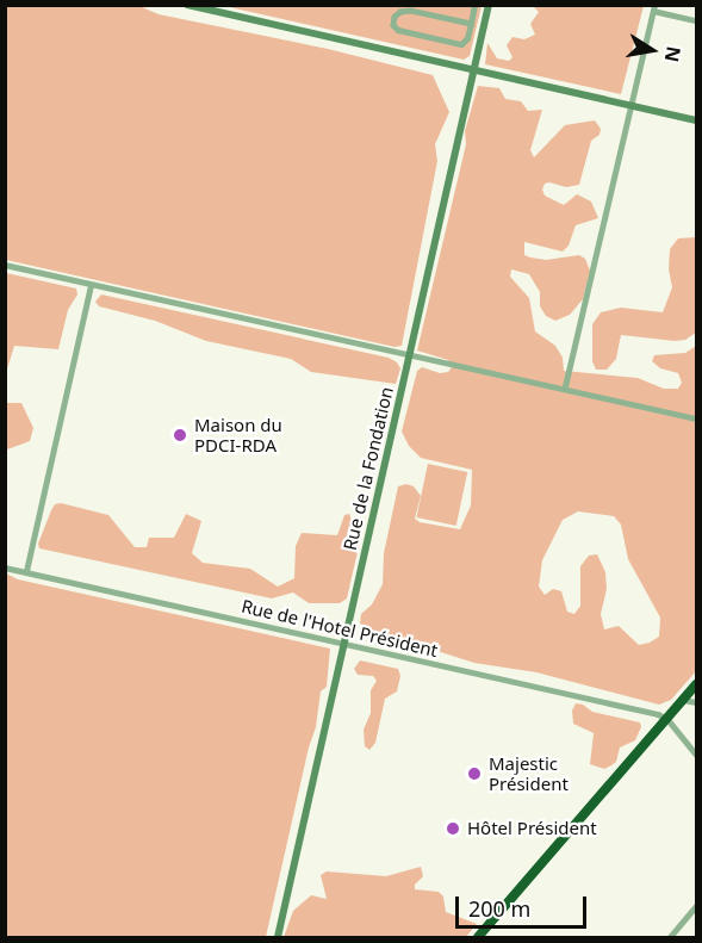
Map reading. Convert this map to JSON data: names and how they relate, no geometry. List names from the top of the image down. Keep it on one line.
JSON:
{"streets":{"street":["Rue de la Fondation","Rue de l'Hotel Président"]},"crossings":[["Rue de la Fondation","Rue de l'Hotel Président"]],"places":["Maison du PDCI-RDA","Majestic Président","Hôtel Président"],"scale_bar":"200 m","north":"right"}
